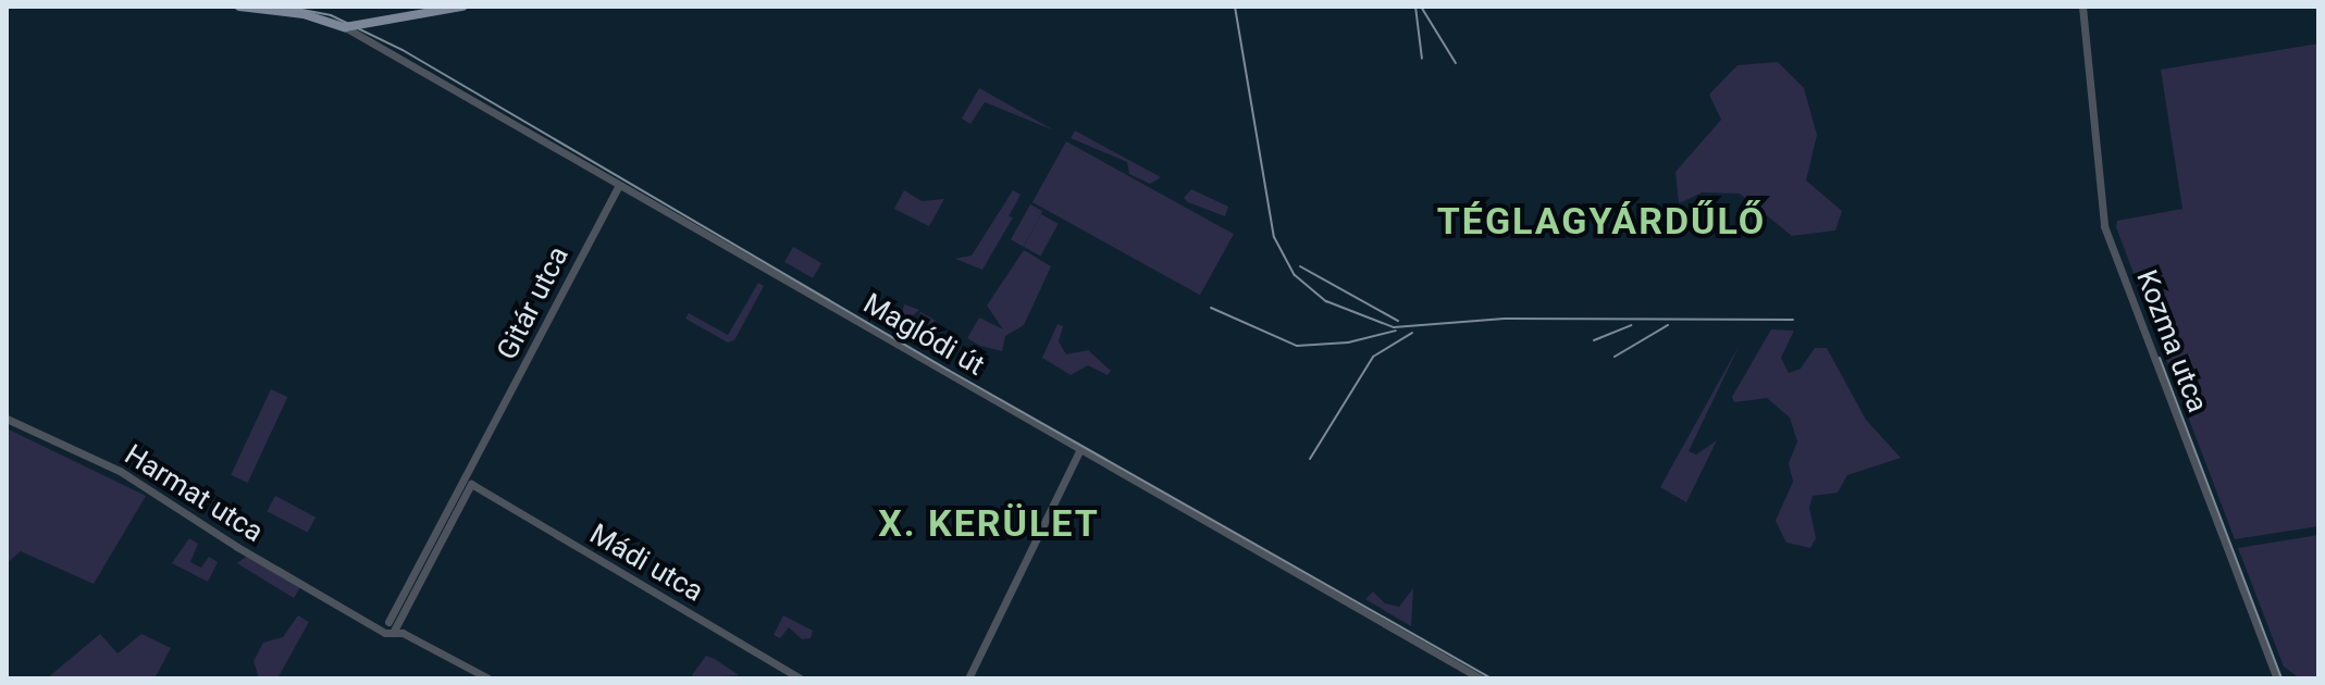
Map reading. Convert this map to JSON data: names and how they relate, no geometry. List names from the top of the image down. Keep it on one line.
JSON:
{"streets":{"street":["Gitár utca","Maglódi út","Kozma utca","Harmat utca","Mádi utca"]},"crossings":[["Gitár utca","Maglódi út"],["Gitár utca","Harmat utca"],["Gitár utca","Mádi utca"]],"districts":["TÉGLAGYÁRDŰLŐ","X. KERÜLET"]}
